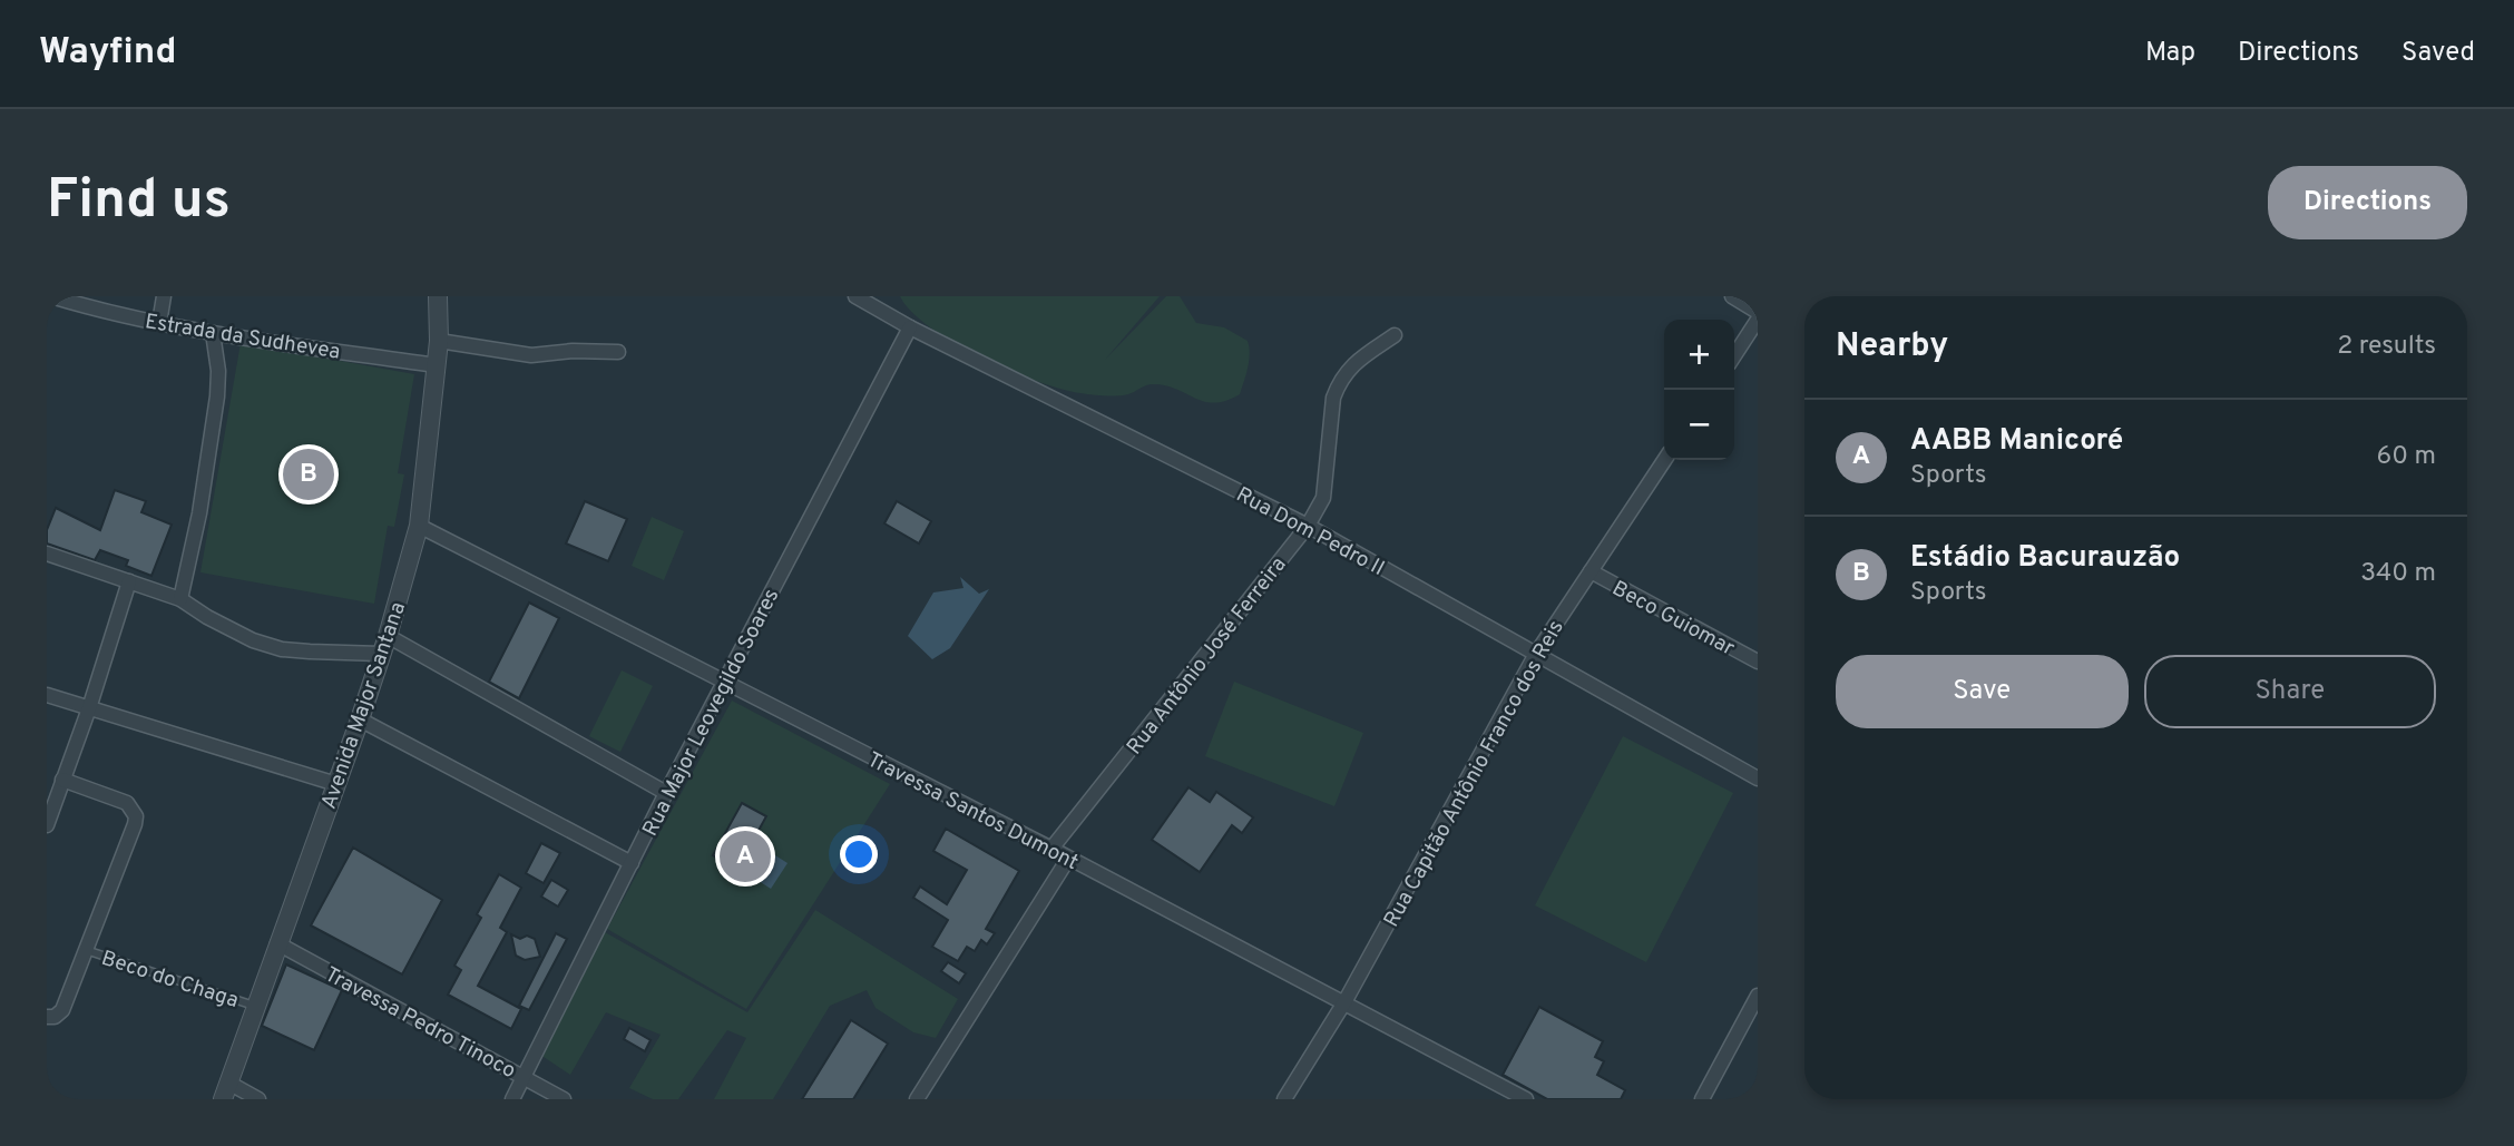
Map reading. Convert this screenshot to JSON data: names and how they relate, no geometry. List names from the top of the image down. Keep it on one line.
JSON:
{"streets":{"street":["Estrada da Sudhevea","Rua Dom Pedro II","Beco Guiomar","Rua Antônio José Ferreira","Avenida Major Santana","Rua Major Leovegildo Soares","Rua Capitão Antônio Franco dos Reis","Travessa Santos Dumont","Travessa Pedro Tinoco"],"lane":["Beco do Chaga"]},"crossings":[["Estrada da Sudhevea","Avenida Major Santana"],["Rua Dom Pedro II","Rua Antônio José Ferreira"],["Rua Dom Pedro II","Rua Major Leovegildo Soares"],["Rua Dom Pedro II","Rua Capitão Antônio Franco dos Reis"],["Beco Guiomar","Rua Capitão Antônio Franco dos Reis"],["Rua Antônio José Ferreira","Travessa Santos Dumont"],["Avenida Major Santana","Travessa Santos Dumont"],["Avenida Major Santana","Beco do Chaga"],["Avenida Major Santana","Travessa Pedro Tinoco"],["Rua Major Leovegildo Soares","Travessa Santos Dumont"],["Rua Major Leovegildo Soares","Travessa Pedro Tinoco"],["Rua Capitão Antônio Franco dos Reis","Travessa Santos Dumont"]],"page":{"header":"Wayfind","nav":["Map","Directions","Saved"],"buttons":["Directions",["Save","Share"]],"title":"Find us","heading":["Nearby","2 results"],"map_buttons":["+","−"],"list":[{"mark":"A","name":"AABB Manicoré","note":"Sports","value":"60 m"},{"mark":"B","name":"Estádio Bacurauzão","note":"Sports","value":"340 m"}],"pins":["B","A"]}}
